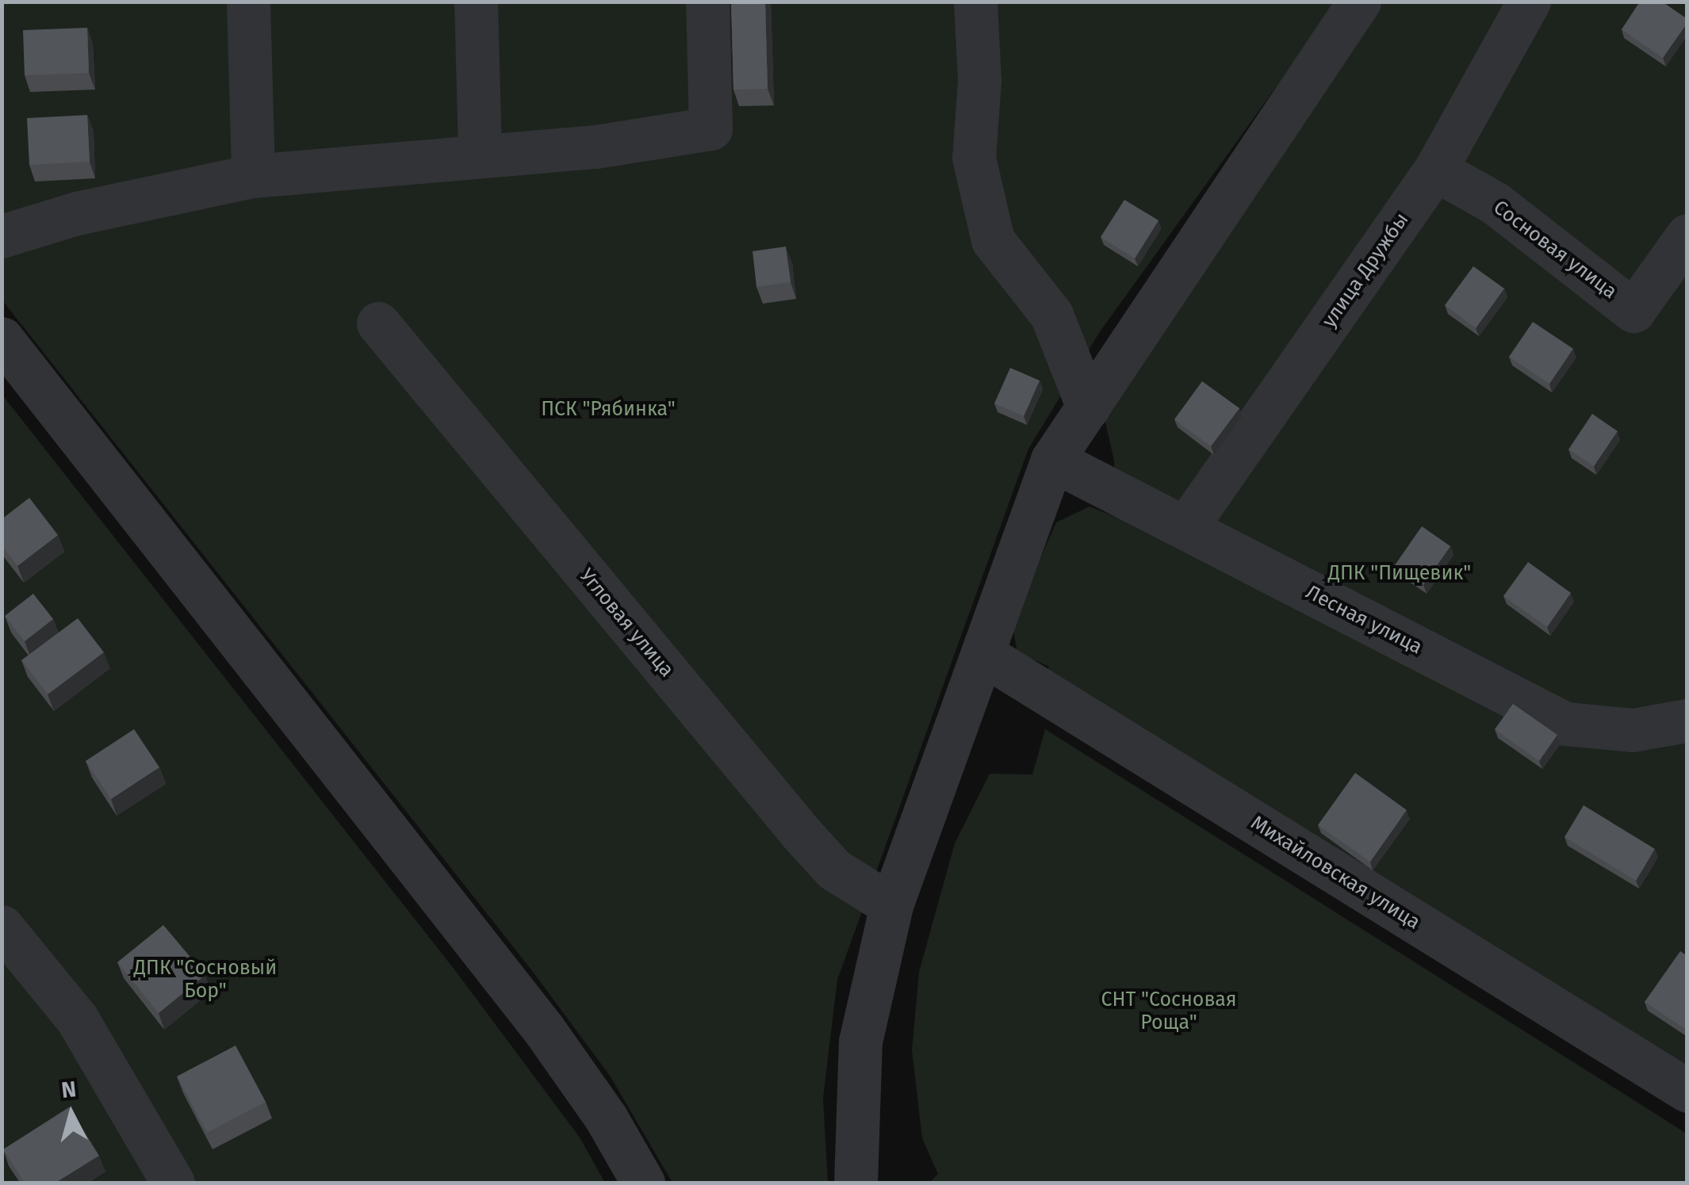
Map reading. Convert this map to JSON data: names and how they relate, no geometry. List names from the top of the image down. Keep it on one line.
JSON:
{"streets":{"street":["Сосновая улица","улица Дружбы","Лесная улица","Угловая улица","Михайловская улица"]},"crossings":[["Сосновая улица","улица Дружбы"],["улица Дружбы","Лесная улица"]],"parks":["ПСК \"Рябинка\"","ДПК \"Пищевик\"","ДПК \"Сосновый Бор\"","СНТ \"Сосновая Роща\""],"north":"top"}
